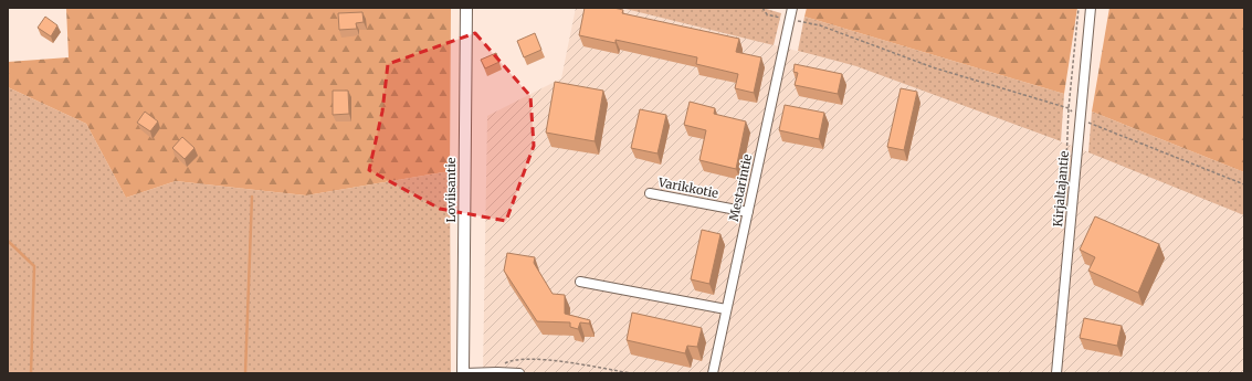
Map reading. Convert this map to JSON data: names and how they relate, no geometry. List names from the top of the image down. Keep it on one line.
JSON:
{"streets":{"main road":["Loviisantie"],"street":["Varikkotie","Mestarintie","Kirjaltajantie"]},"crossings":[["Varikkotie","Mestarintie"]]}
